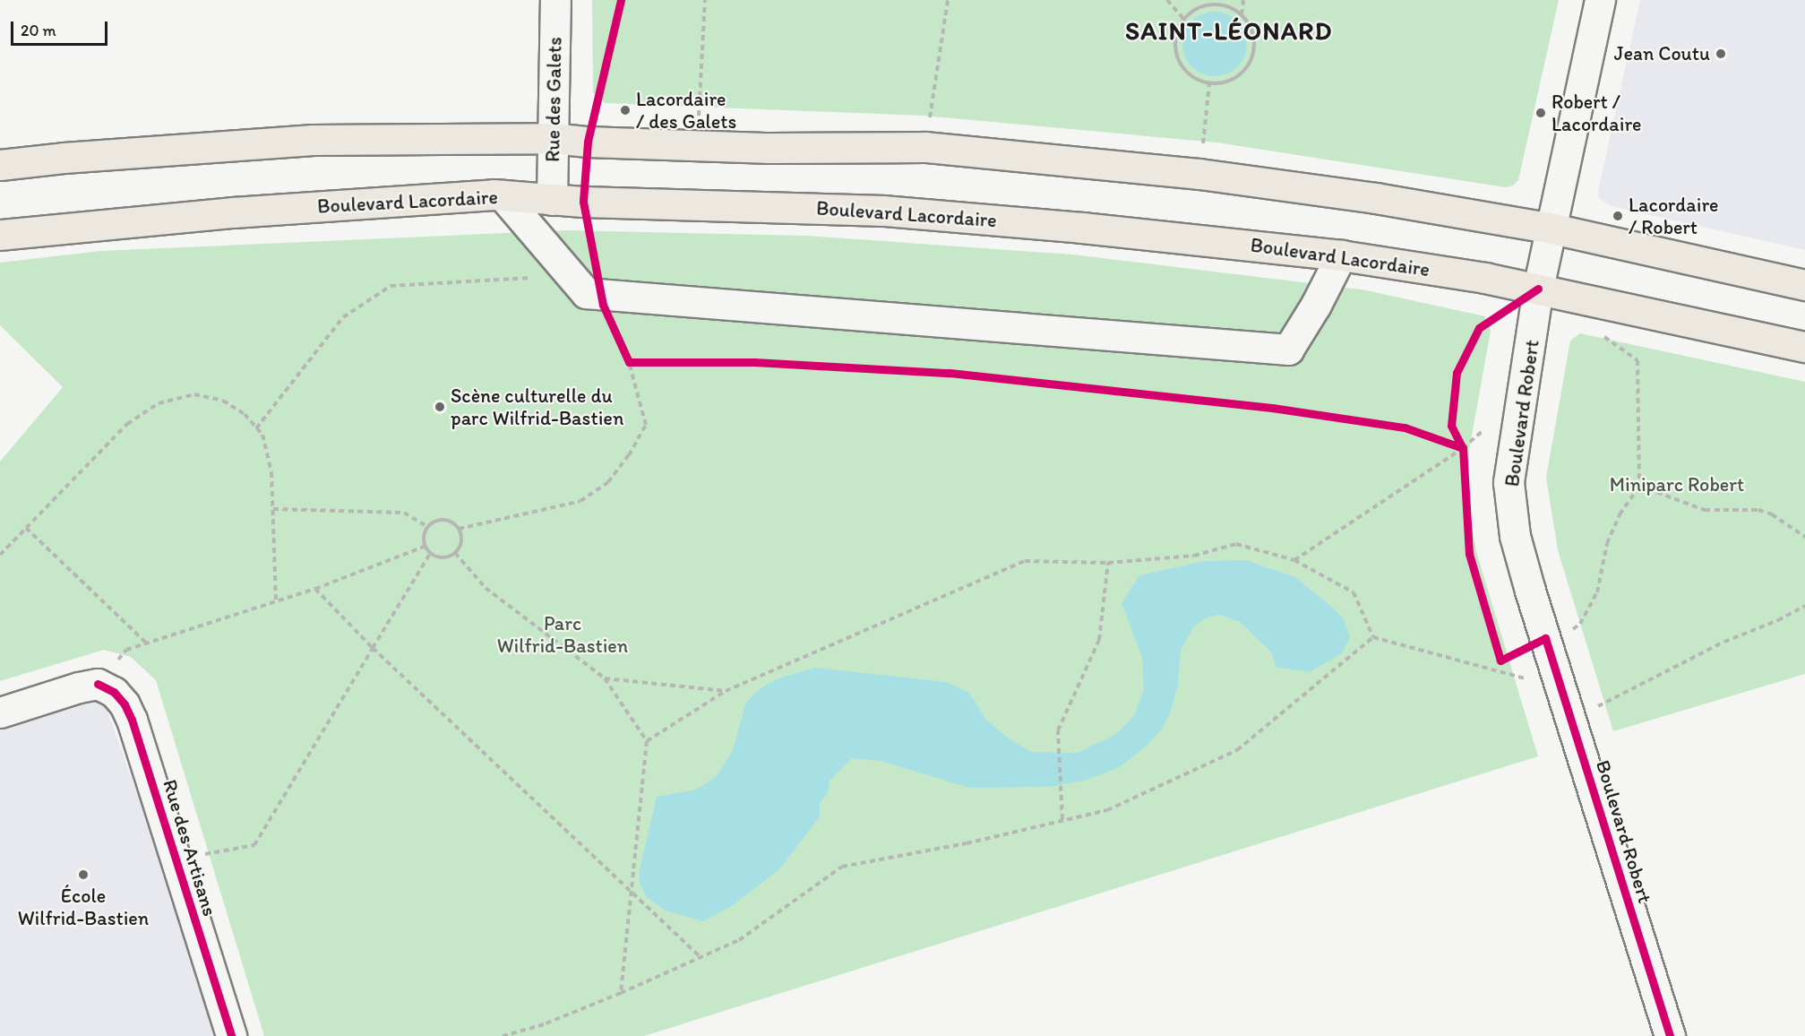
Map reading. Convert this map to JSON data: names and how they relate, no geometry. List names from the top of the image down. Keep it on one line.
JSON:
{"streets":{"main road":["Boulevard Lacordaire"],"street":["Rue des Galets","Boulevard Robert","Rue des Artisans"]},"crossings":[["Rue des Galets","Boulevard Lacordaire"],["Boulevard Lacordaire","Boulevard Robert"]],"districts":["SAINT-LÉONARD"],"parks":["Miniparc Robert","Parc Wilfrid-Bastien"],"places":["Jean Coutu","Lacordaire / des Galets","Robert / Lacordaire","Lacordaire / Robert","Scène culturelle du parc Wilfrid-Bastien","École Wilfrid-Bastien"],"scale_bar":"20 m"}
